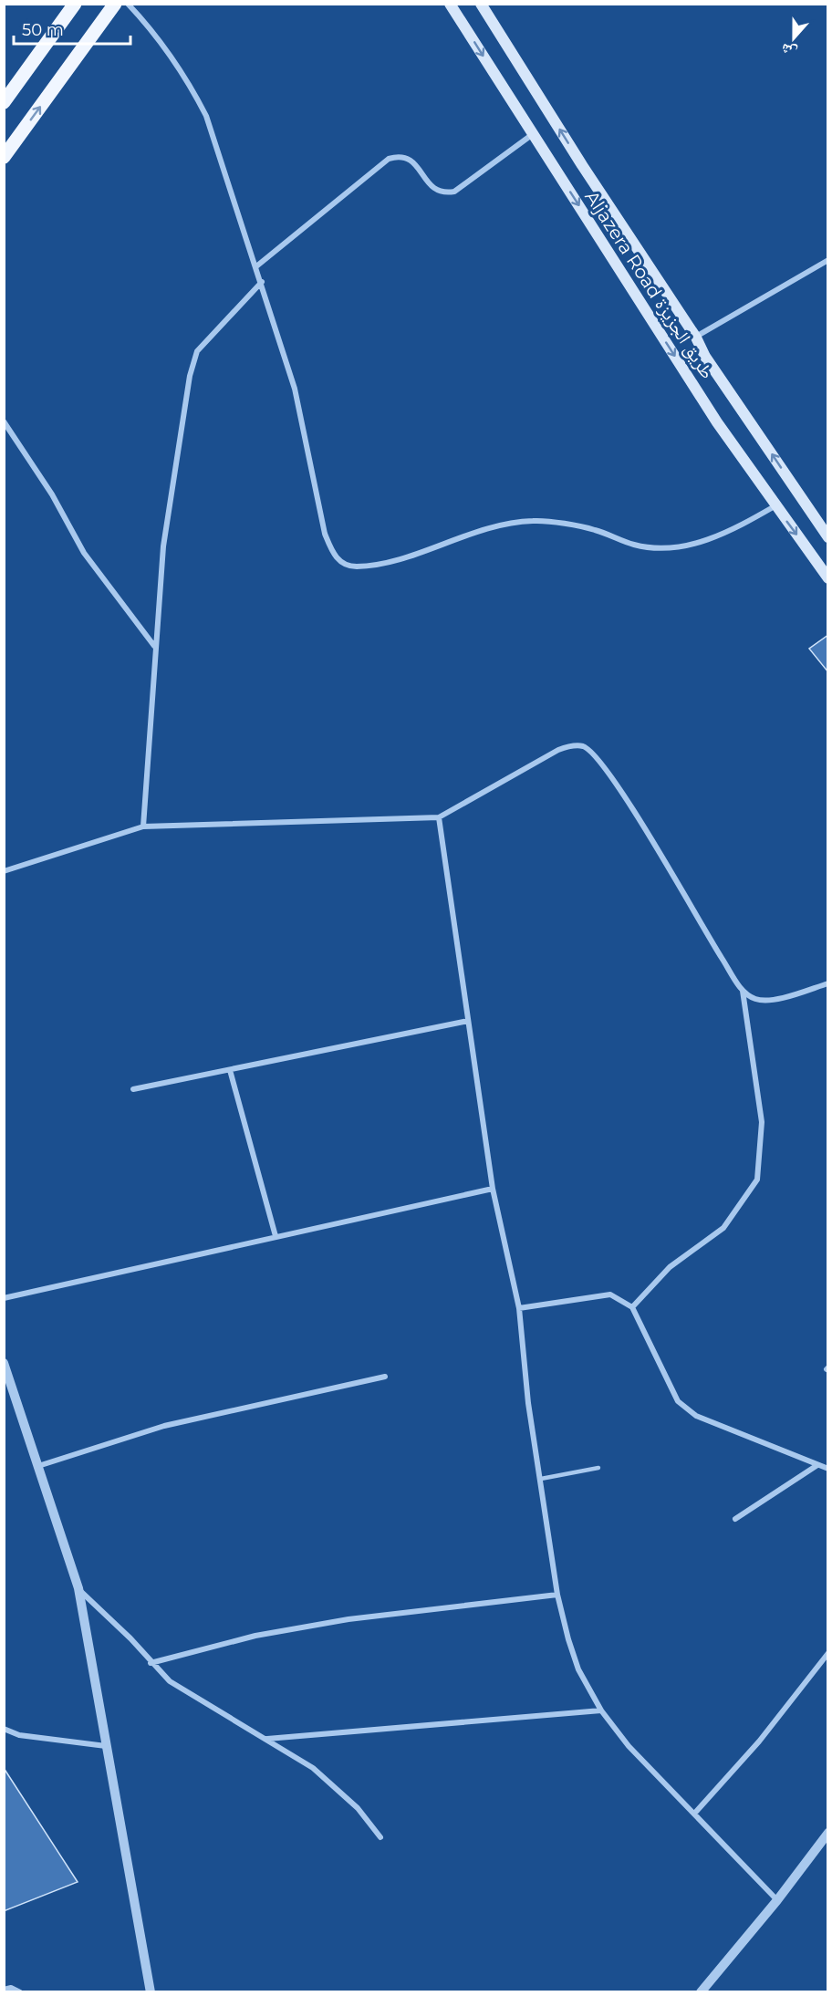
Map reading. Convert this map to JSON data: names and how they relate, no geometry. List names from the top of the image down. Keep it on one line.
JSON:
{"streets":{"main road":["Aljazera Road طريق الجزيزة"]},"scale_bar":"50 m","north":"bottom"}
